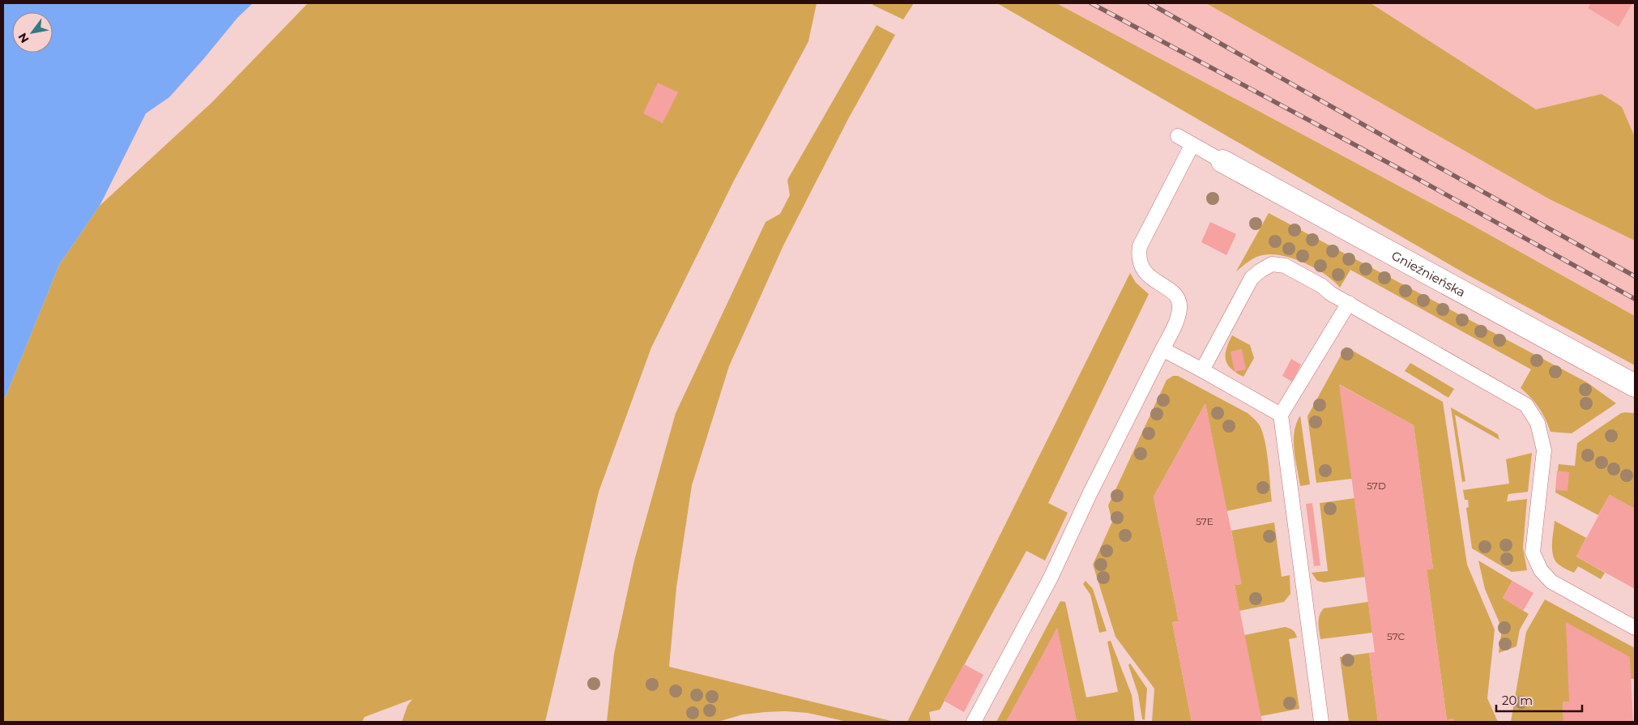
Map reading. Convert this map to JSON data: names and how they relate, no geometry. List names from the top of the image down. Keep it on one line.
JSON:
{"streets":{"street":["Gnieźnieńska"]},"house_numbers":["57D","57E","57C"],"scale_bar":"20 m","north":"bottom left"}
